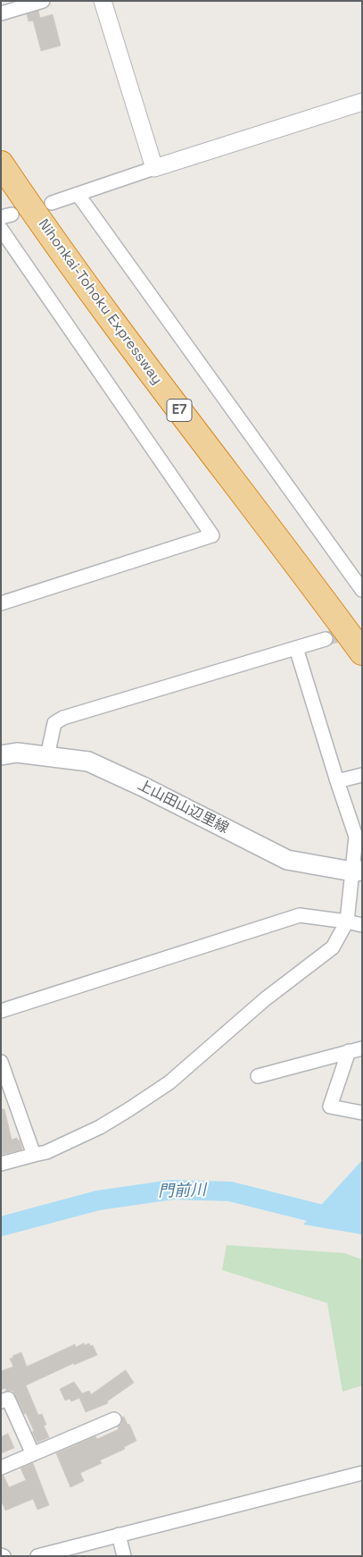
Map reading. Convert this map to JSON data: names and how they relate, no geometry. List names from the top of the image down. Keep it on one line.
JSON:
{"streets":{"highway":["Nihonkai-Tohoku Expressway","E7"],"main road":["上山田山辺里線"]},"water":["門前川"]}
